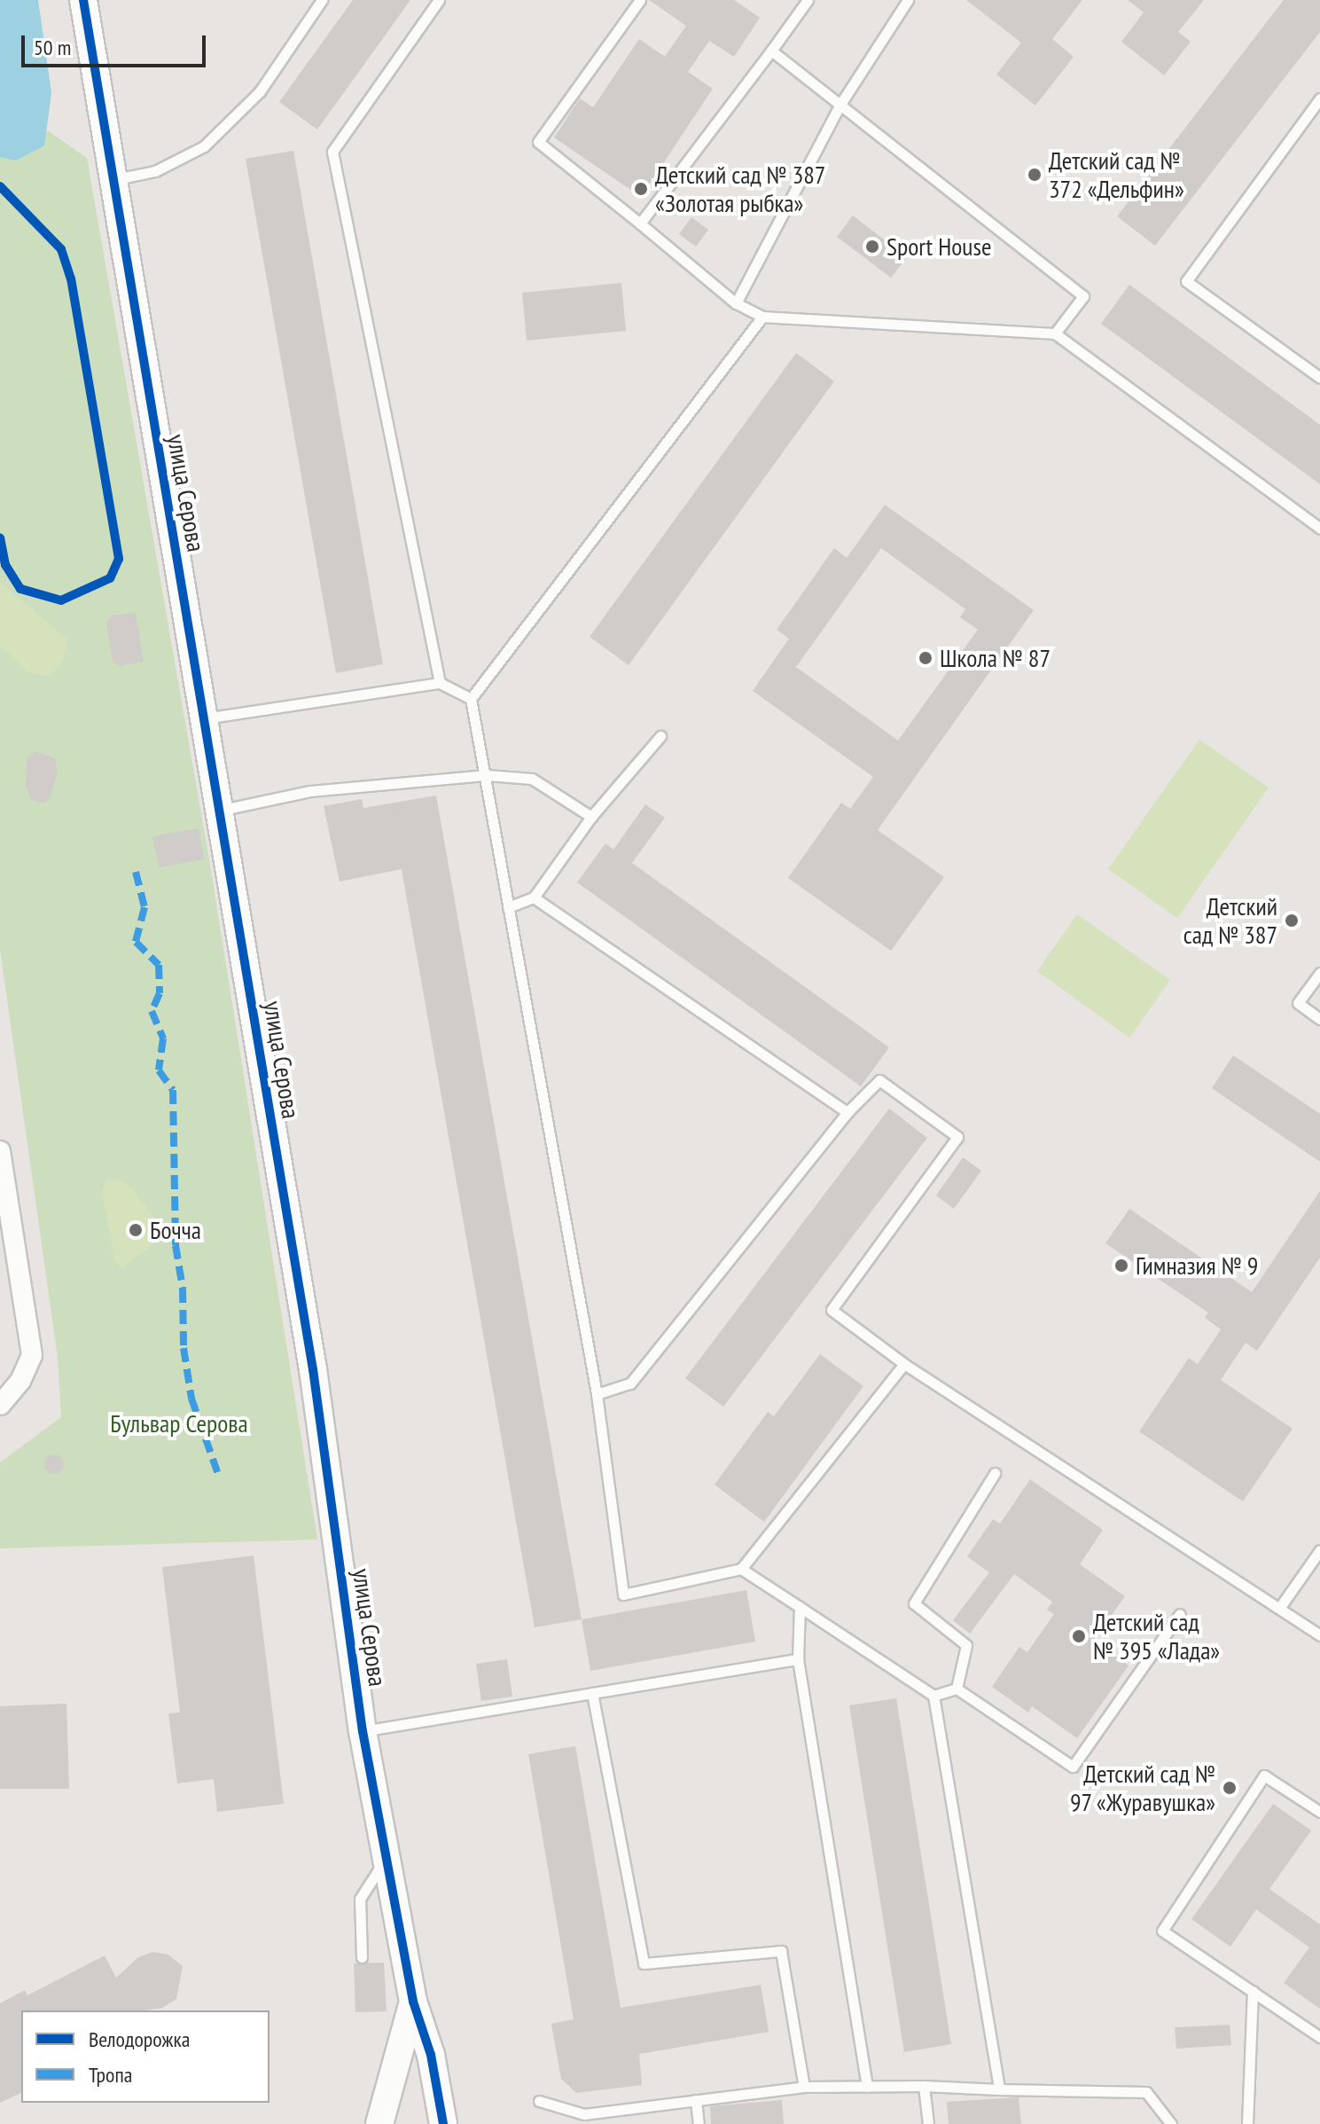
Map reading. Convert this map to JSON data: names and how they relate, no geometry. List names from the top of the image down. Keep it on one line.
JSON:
{"streets":{"street":["улица Серова"]},"parks":["Бульвар Серова"],"places":["Детский сад № 372 «Дельфин»","Детский сад № 387 «Золотая рыбка»","Sport House","Школа № 87","Детский сад № 387","Бочча","Гимназия № 9","Детский сад № 395 «Лада»","Детский сад № 97 «Журавушка»"],"legend":["Велодорожка","Тропа"],"scale_bar":"50 m"}
